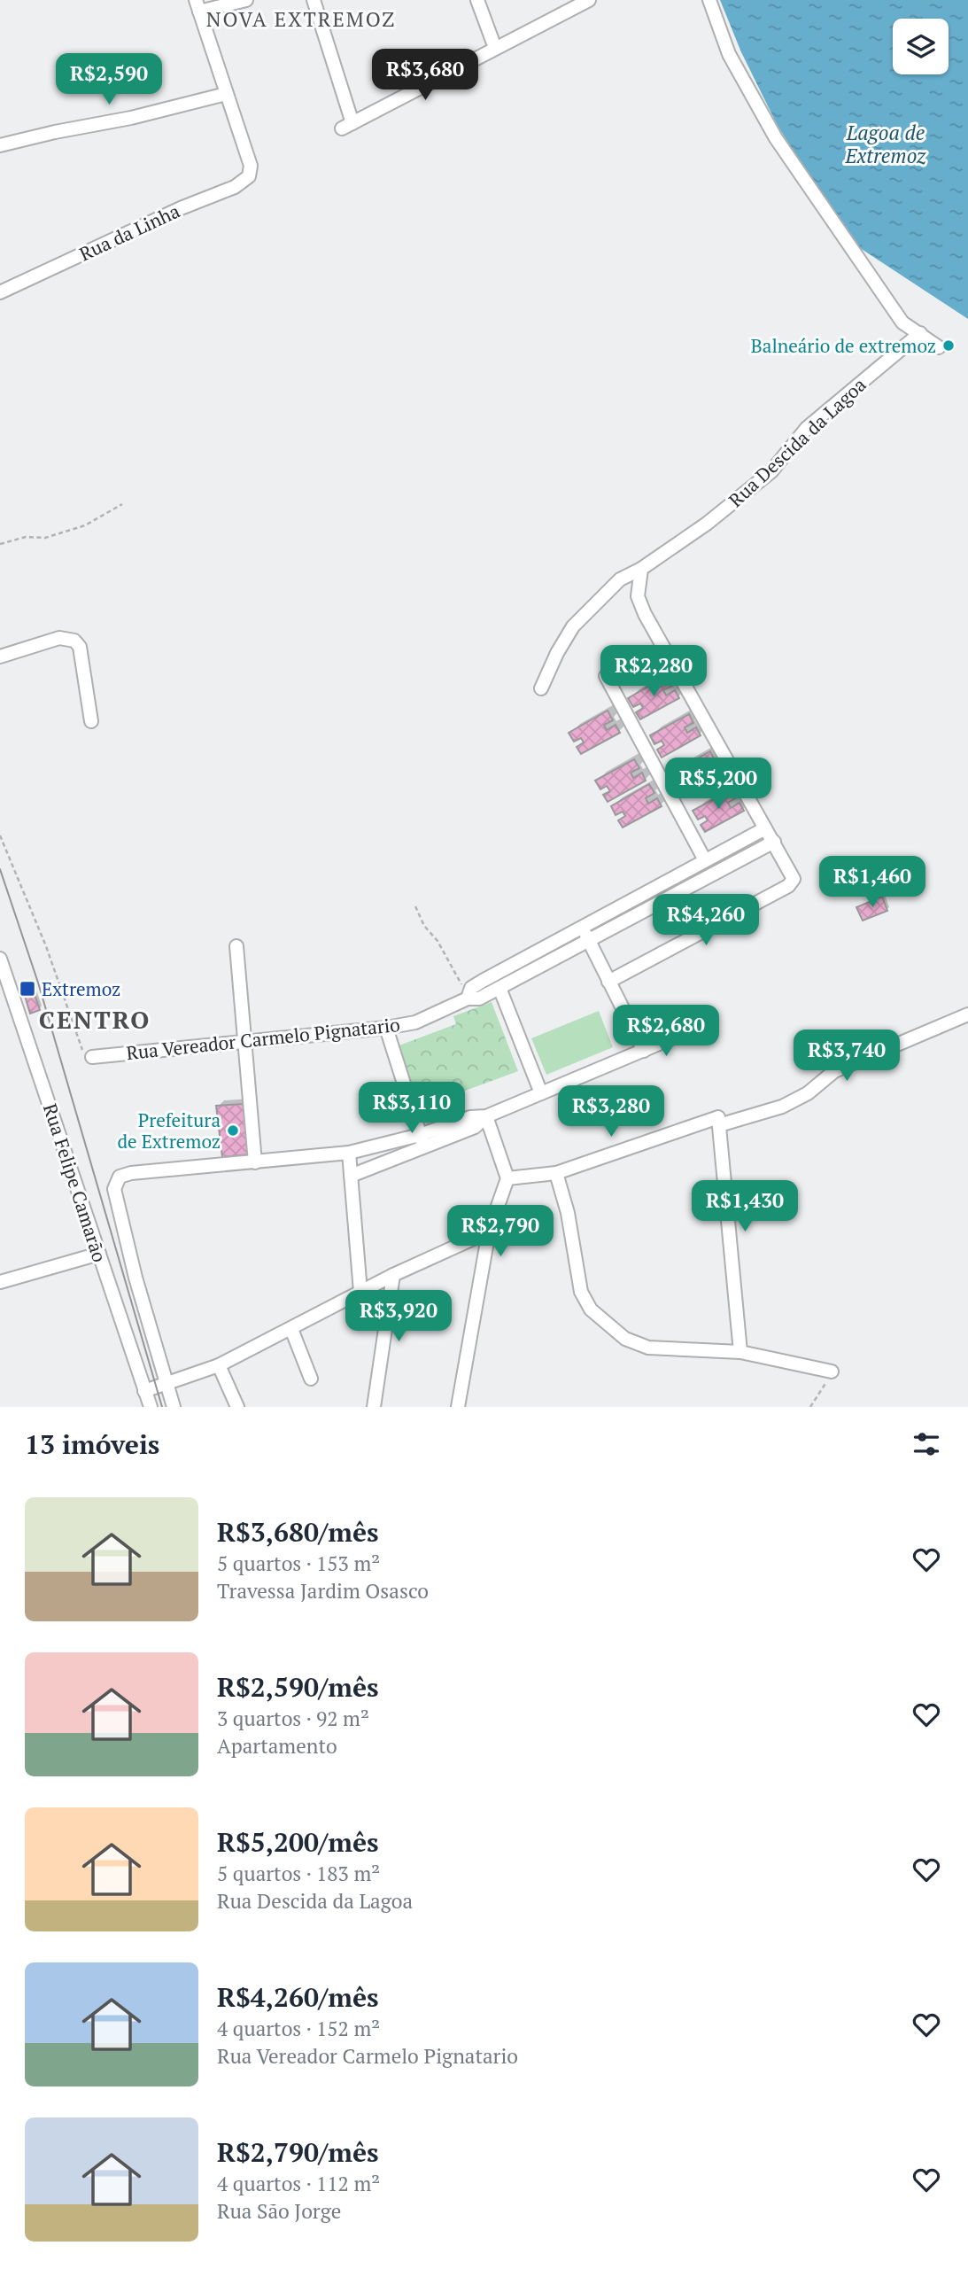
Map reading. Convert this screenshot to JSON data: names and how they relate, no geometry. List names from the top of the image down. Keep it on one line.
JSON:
{"streets":{"street":["Rua da Linha","Rua Descida da Lagoa","Rua Vereador Carmelo Pignatario","Rua Felipe Camarão"]},"districts":["NOVA EXTREMOZ","CENTRO"],"water":["Lagoa de Extremoz"],"places":{"other":["Balneário de extremoz","Prefeitura de Extremoz"],"transit":["Extremoz"]},"page":{"price":["R$3,680","R$2,590","R$2,280","R$5,200","R$1,460","R$4,260","R$2,680","R$3,740","R$3,110","R$3,280","R$1,430","R$2,790","R$3,920"],"heading":"13 imóveis","list":[{"name":"R$3,680/mês","note":"5 quartos · 153 m² · Travessa Jardim Osasco"},{"name":"R$2,590/mês","note":"3 quartos · 92 m² · Apartamento"},{"name":"R$5,200/mês","note":"5 quartos · 183 m² · Rua Descida da Lagoa"},{"name":"R$4,260/mês","note":"4 quartos · 152 m² · Rua Vereador Carmelo Pignatario"},{"name":"R$2,790/mês","note":"4 quartos · 112 m² · Rua São Jorge"}]}}
